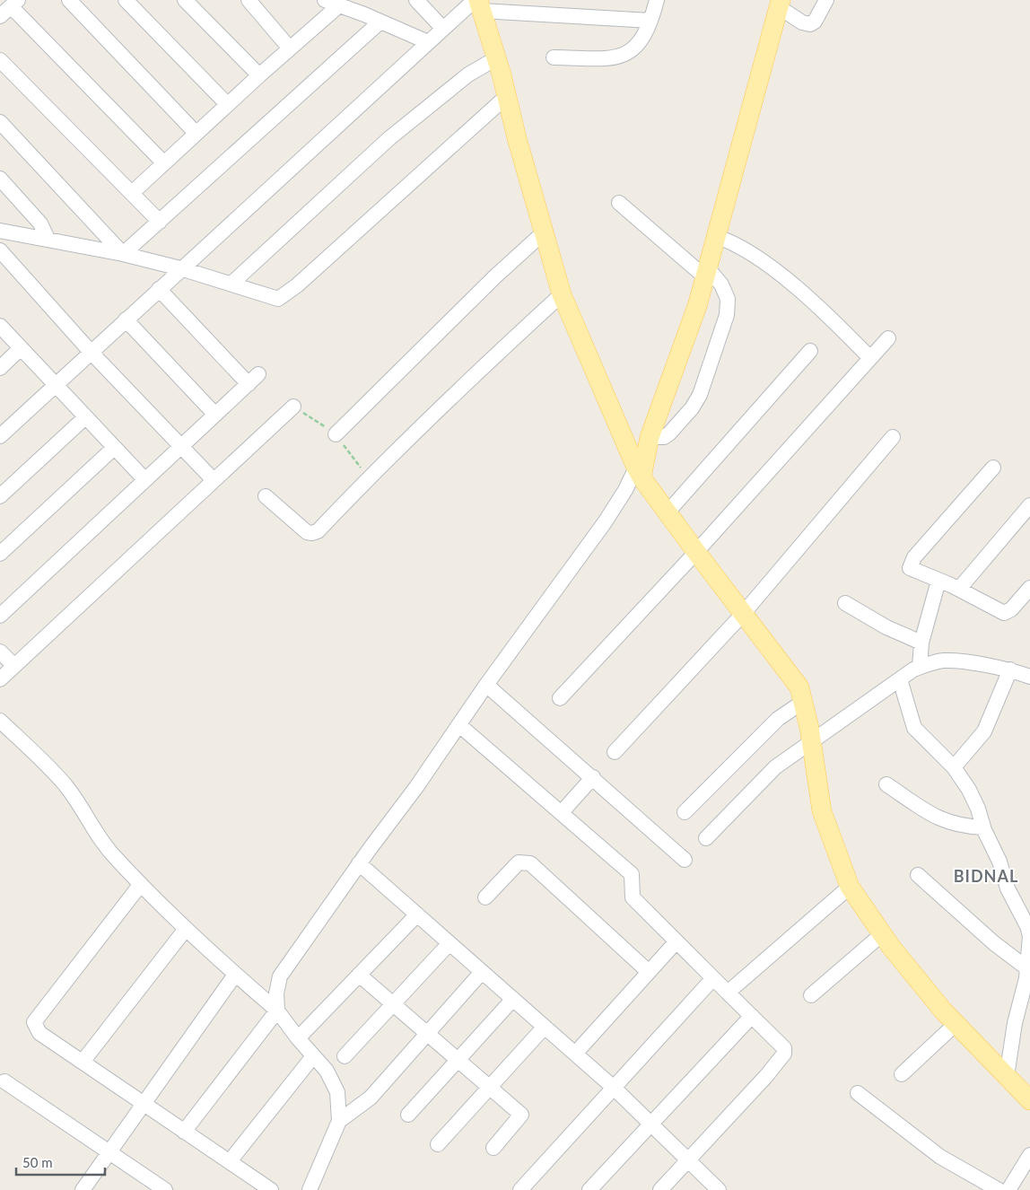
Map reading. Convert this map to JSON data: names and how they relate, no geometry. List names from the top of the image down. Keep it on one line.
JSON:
{"districts":["BIDNAL"],"scale_bar":"50 m"}
